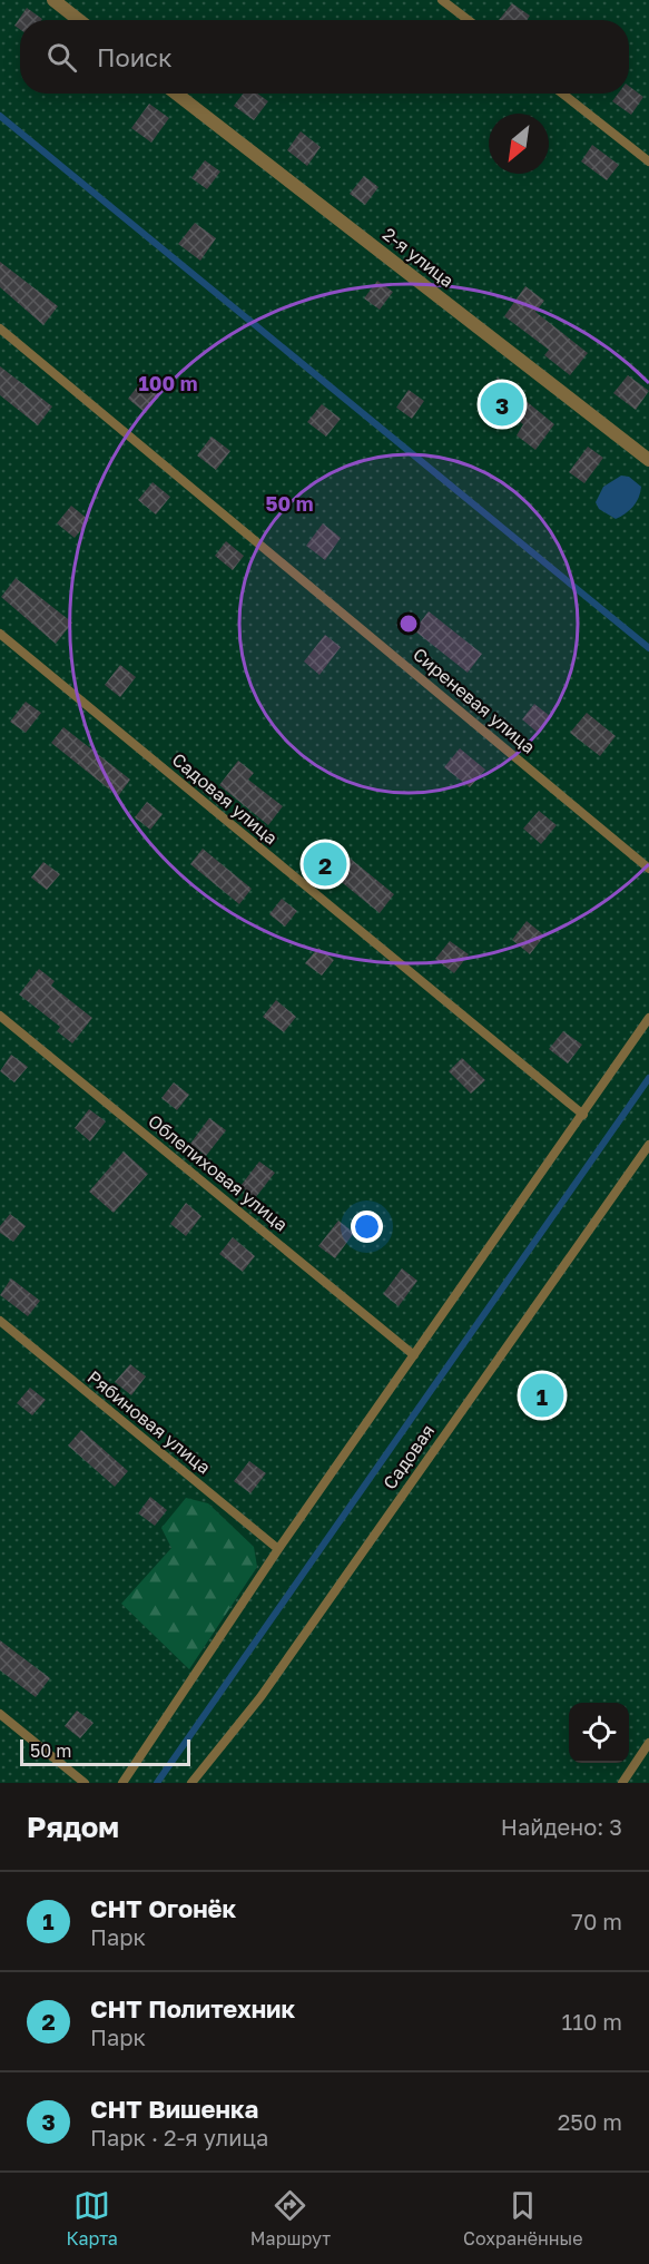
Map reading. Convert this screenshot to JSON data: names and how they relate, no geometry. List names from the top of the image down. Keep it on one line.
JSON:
{"streets":{"street":["2-я улица"],"lane":["Сиреневая улица","Садовая улица","Облепиховая улица","Рябиновая улица","Садовая"]},"scale_bar":"50 m","north":"bottom left","page":{"search":"Поиск","pins":["3","2","1"],"scale":"50 m","heading":["Рядом","Найдено: 3"],"list":[{"mark":"1","name":"СНТ Огонёк","note":"Парк","value":"70 m"},{"mark":"2","name":"СНТ Политехник","note":"Парк","value":"110 m"},{"mark":"3","name":"СНТ Вишенка","note":"Парк · 2-я улица","value":"250 m"}],"nav":["Карта","Маршрут","Сохранённые"]},"rings":["100 m","50 m"]}
